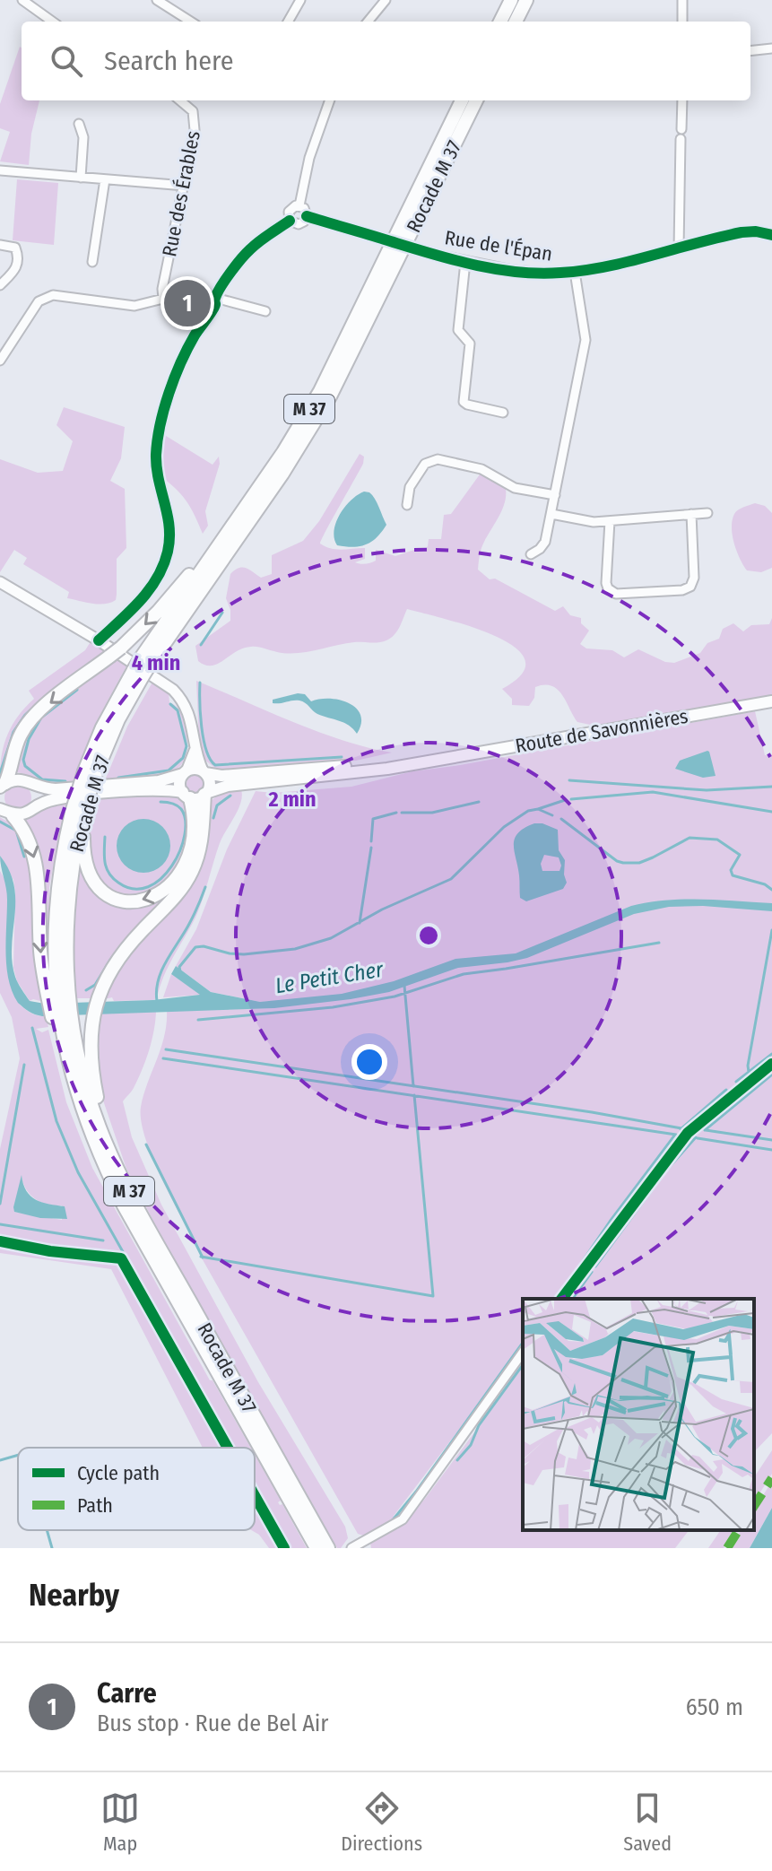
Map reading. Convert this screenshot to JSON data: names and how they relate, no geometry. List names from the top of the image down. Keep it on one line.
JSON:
{"streets":{"highway":["Rocade M 37","M 37"],"main road":["Route de Savonnières"],"street":["Rue des Érables","Rue de l'Épan"]},"water":["Le Petit Cher"],"legend":["Cycle path","Path"],"page":{"search":"Search here","pins":"1","heading":"Nearby","list":[{"mark":"1","name":"Carre","note":"Bus stop · Rue de Bel Air","value":"650 m"}],"nav":["Map","Directions","Saved"]},"rings":["4 min","2 min"]}
